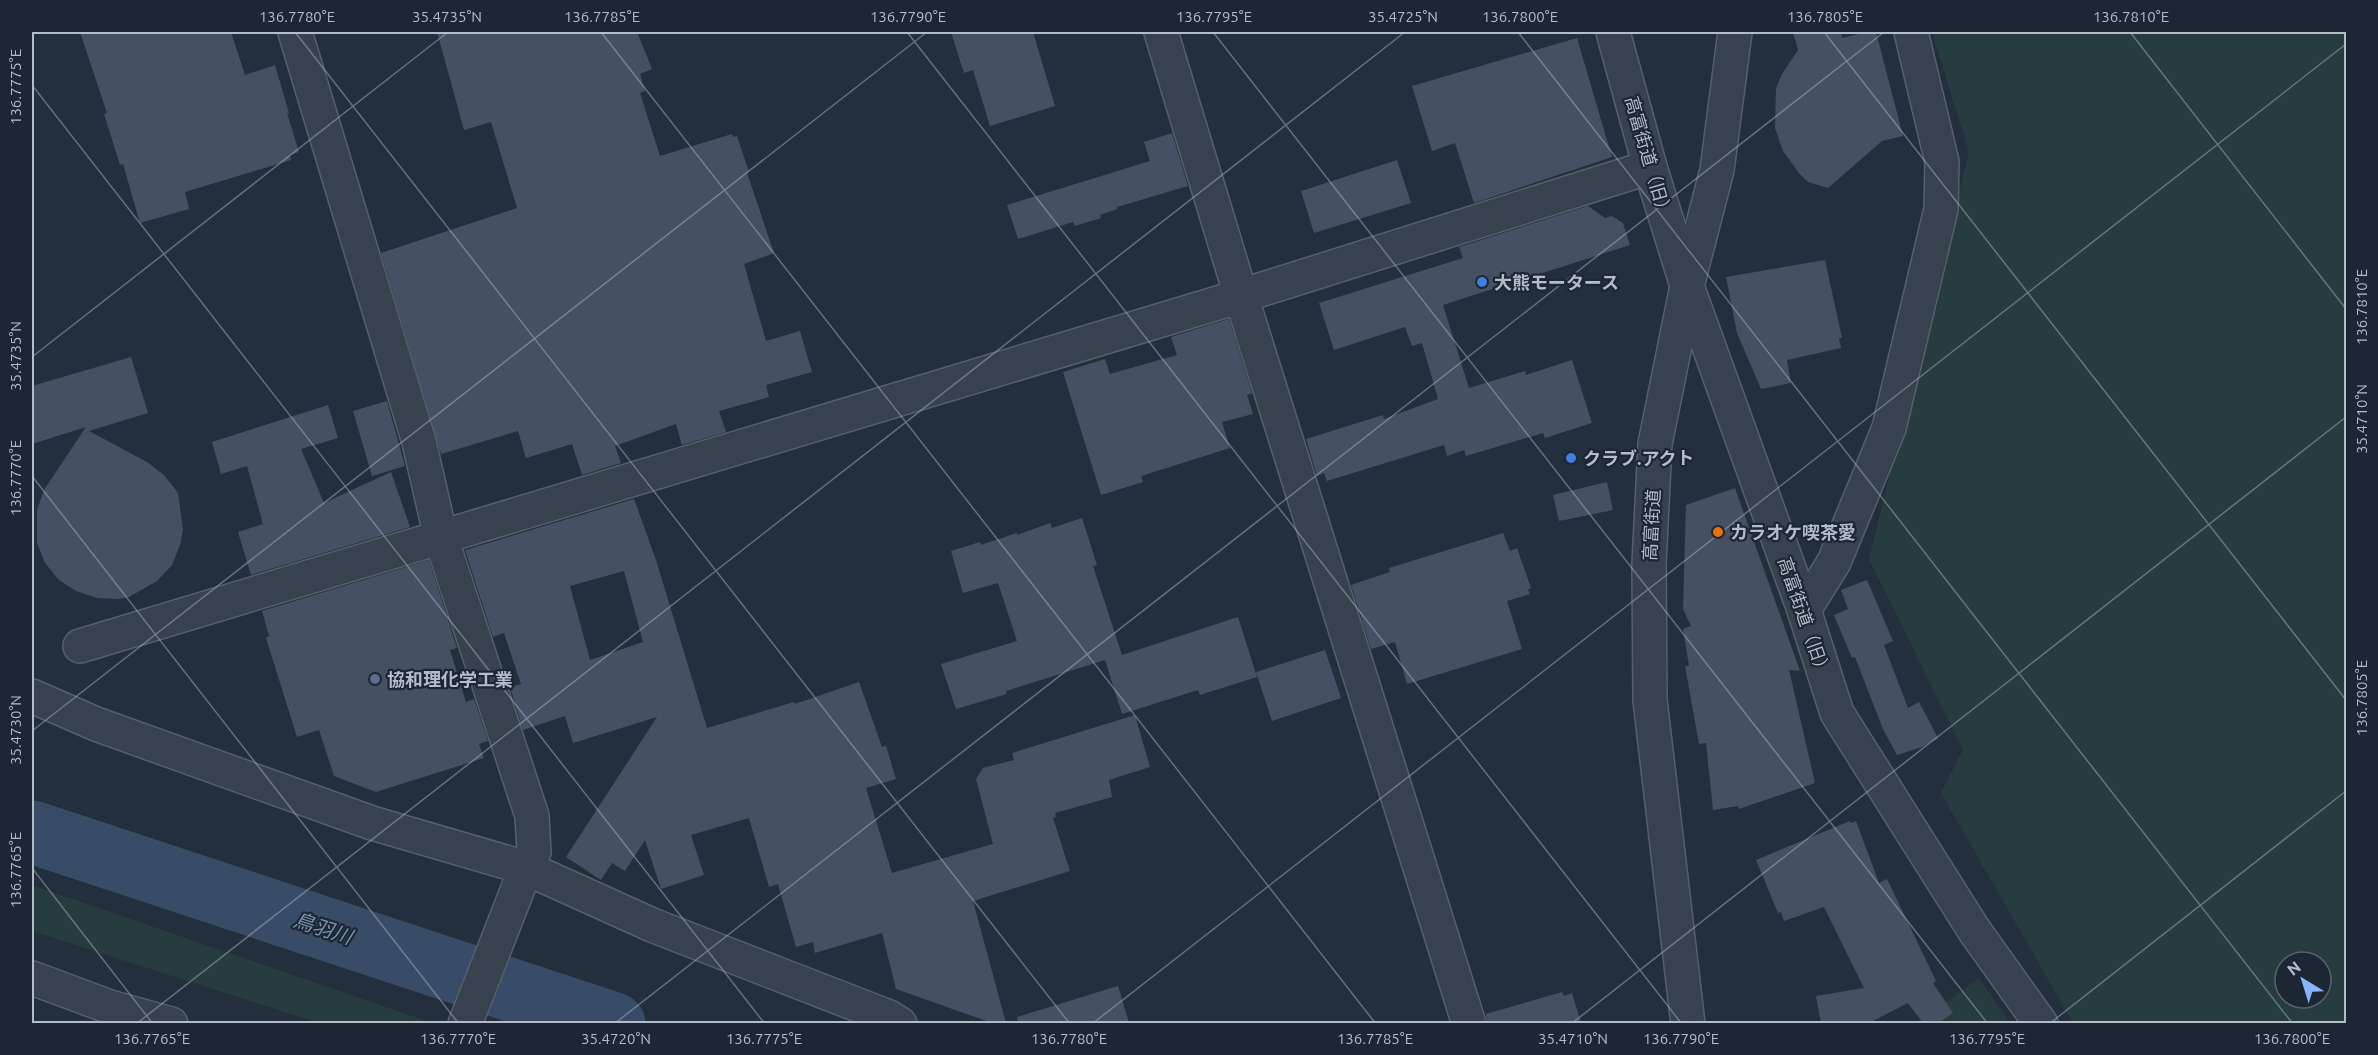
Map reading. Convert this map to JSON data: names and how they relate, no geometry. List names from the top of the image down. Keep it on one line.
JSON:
{"streets":{"street":["高富街道（旧）","高富街道"]},"crossings":[["高富街道（旧）","高富街道"]],"water":["鳥羽川"],"places":["大熊モータース","クラブ.アクト","カラオケ喫茶愛","協和理化学工業"],"north":"top left","coordinates":["136.7780°E","35.4735°N","136.7785°E","136.7790°E","136.7795°E","35.4725°N","136.7800°E","136.7805°E","136.7810°E","136.7775°E","35.4710°N","136.7770°E","35.4730°N","136.7765°E","35.4720°N"]}
